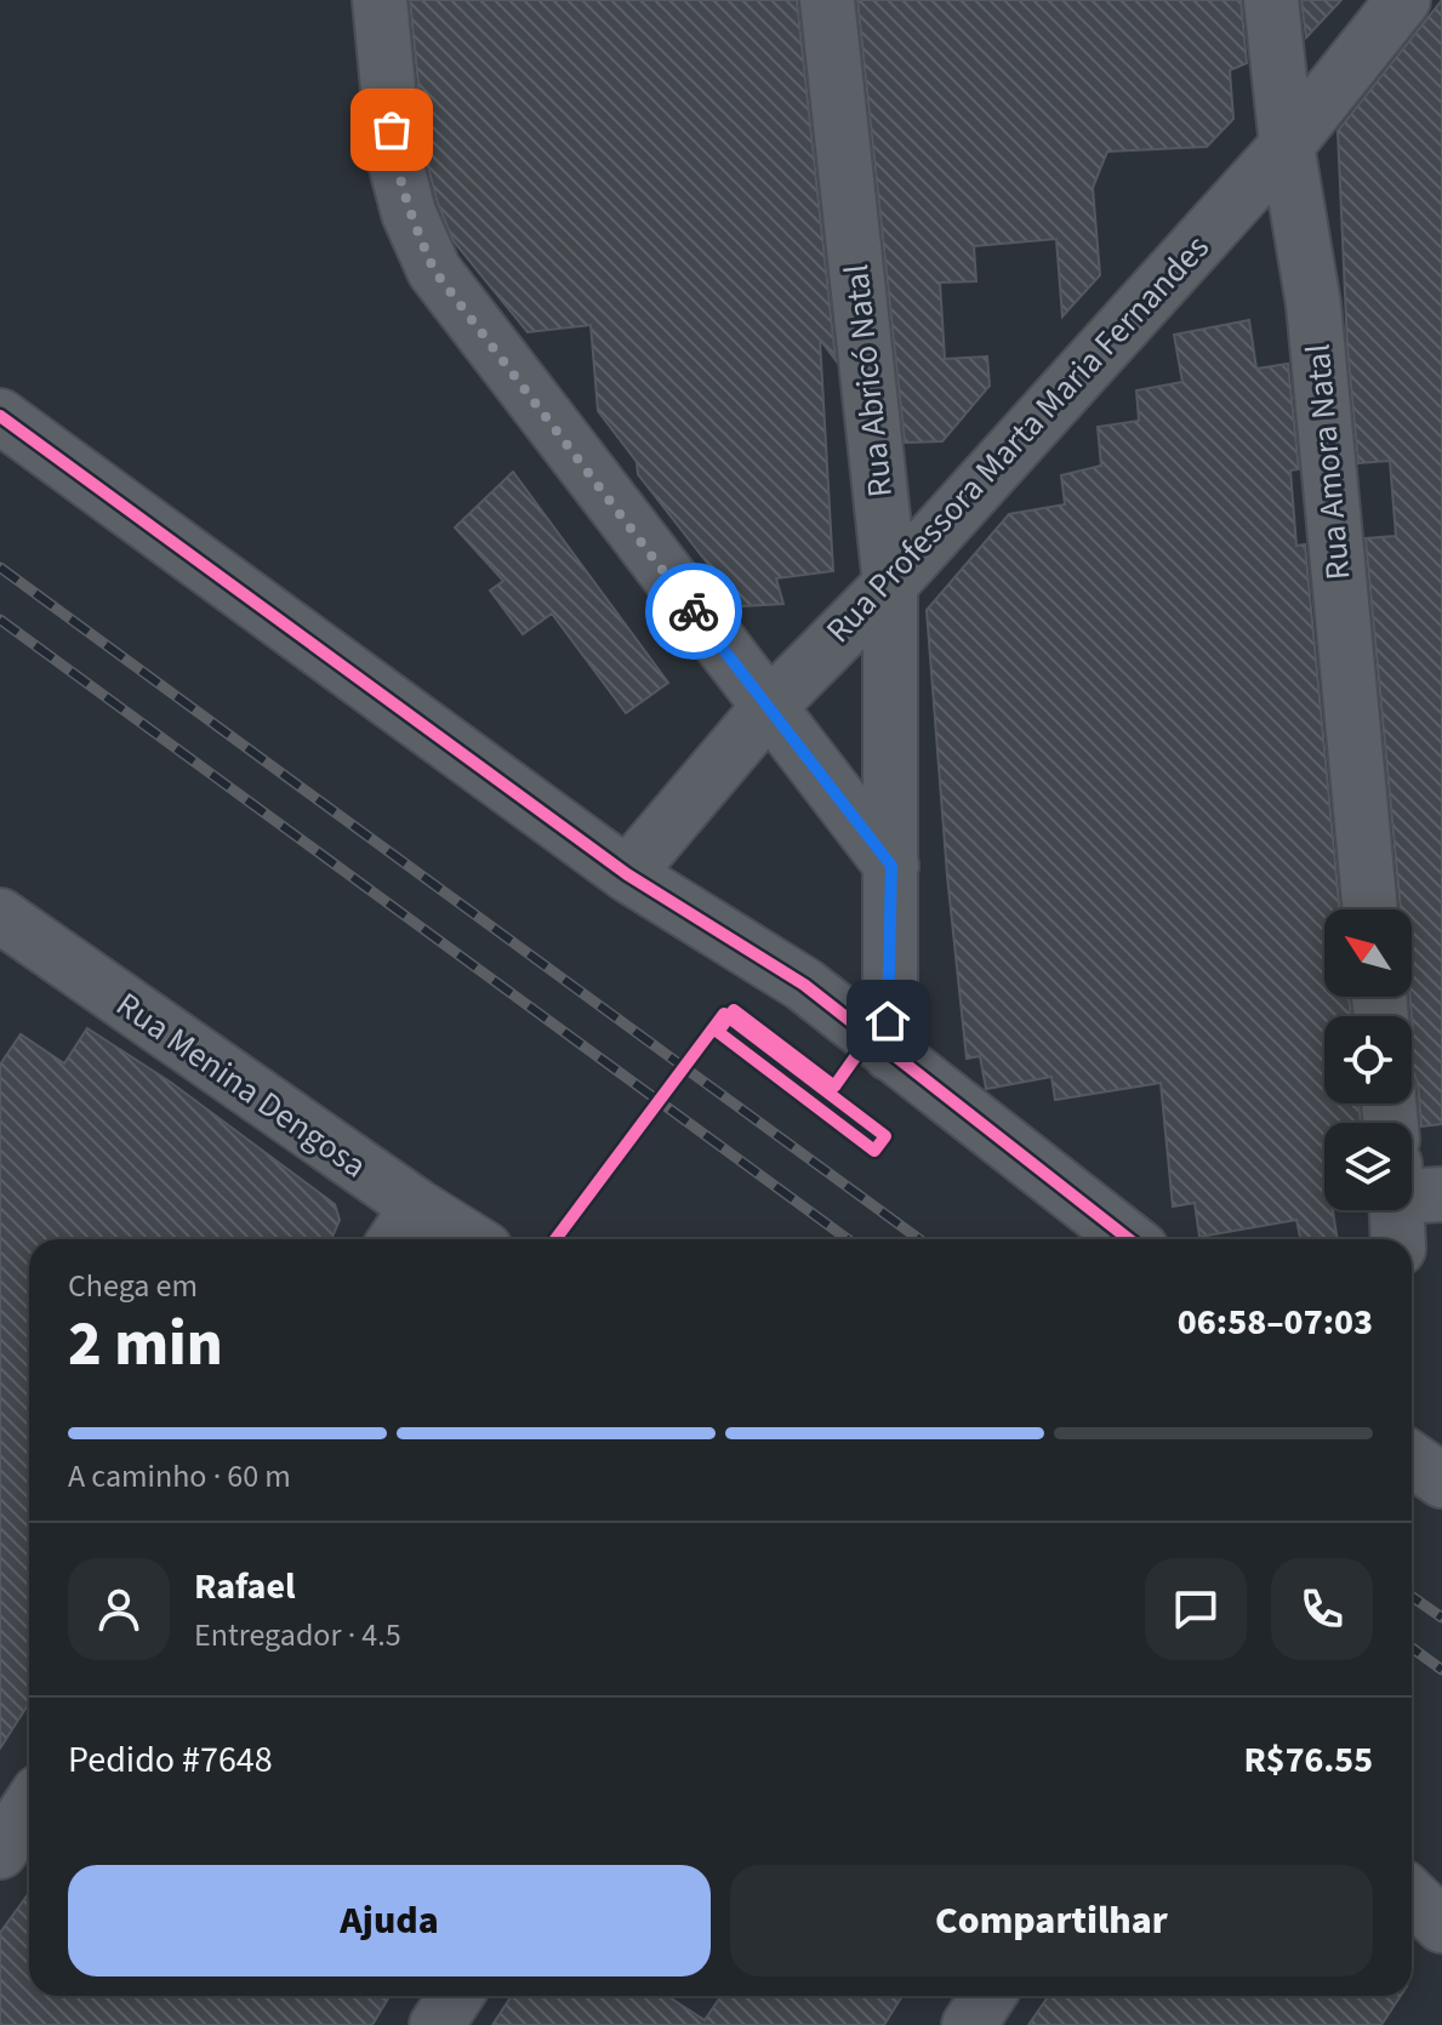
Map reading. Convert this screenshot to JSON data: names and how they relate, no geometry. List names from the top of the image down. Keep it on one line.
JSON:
{"streets":{"street":["Rua Abricó Natal","Rua Professora Marta Maria Fernandes","Rua Amora Natal","Rua Menina Dengosa"]},"crossings":[["Rua Abricó Natal","Rua Professora Marta Maria Fernandes"],["Rua Professora Marta Maria Fernandes","Rua Amora Natal"]],"north":"top left","page":{"heading":["2 min","Chega em","06:58–07:03"],"panel":["Rafael","Entregador · 4.5","Pedido #7648","R$76.55"],"bar":"A caminho · 60 m","buttons":["Ajuda","Compartilhar"]}}
